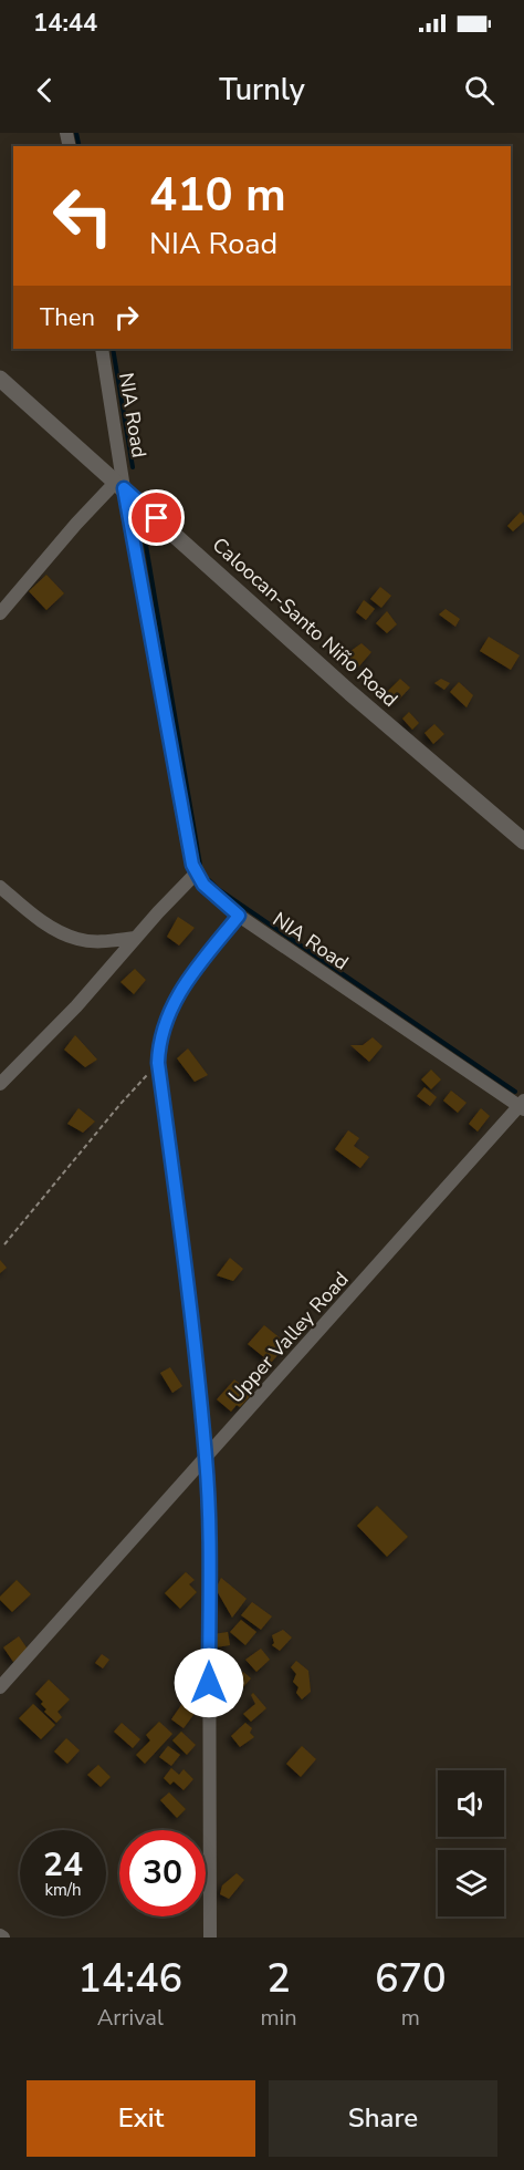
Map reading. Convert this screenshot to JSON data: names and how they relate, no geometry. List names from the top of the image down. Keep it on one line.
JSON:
{"streets":{"street":["NIA Road","Caloocan-Santo Niño Road","Upper Valley Road"]},"crossings":[["NIA Road","Caloocan-Santo Niño Road"],["NIA Road","Upper Valley Road"]],"page":{"status":"14:44","header":"Turnly","turn":["410 m","NIA Road"],"then":"Then","speed":"24 km/h","limit":"30","eta":["14:46","Arrival","2","min","670","m"],"buttons":["Exit","Share"]}}
